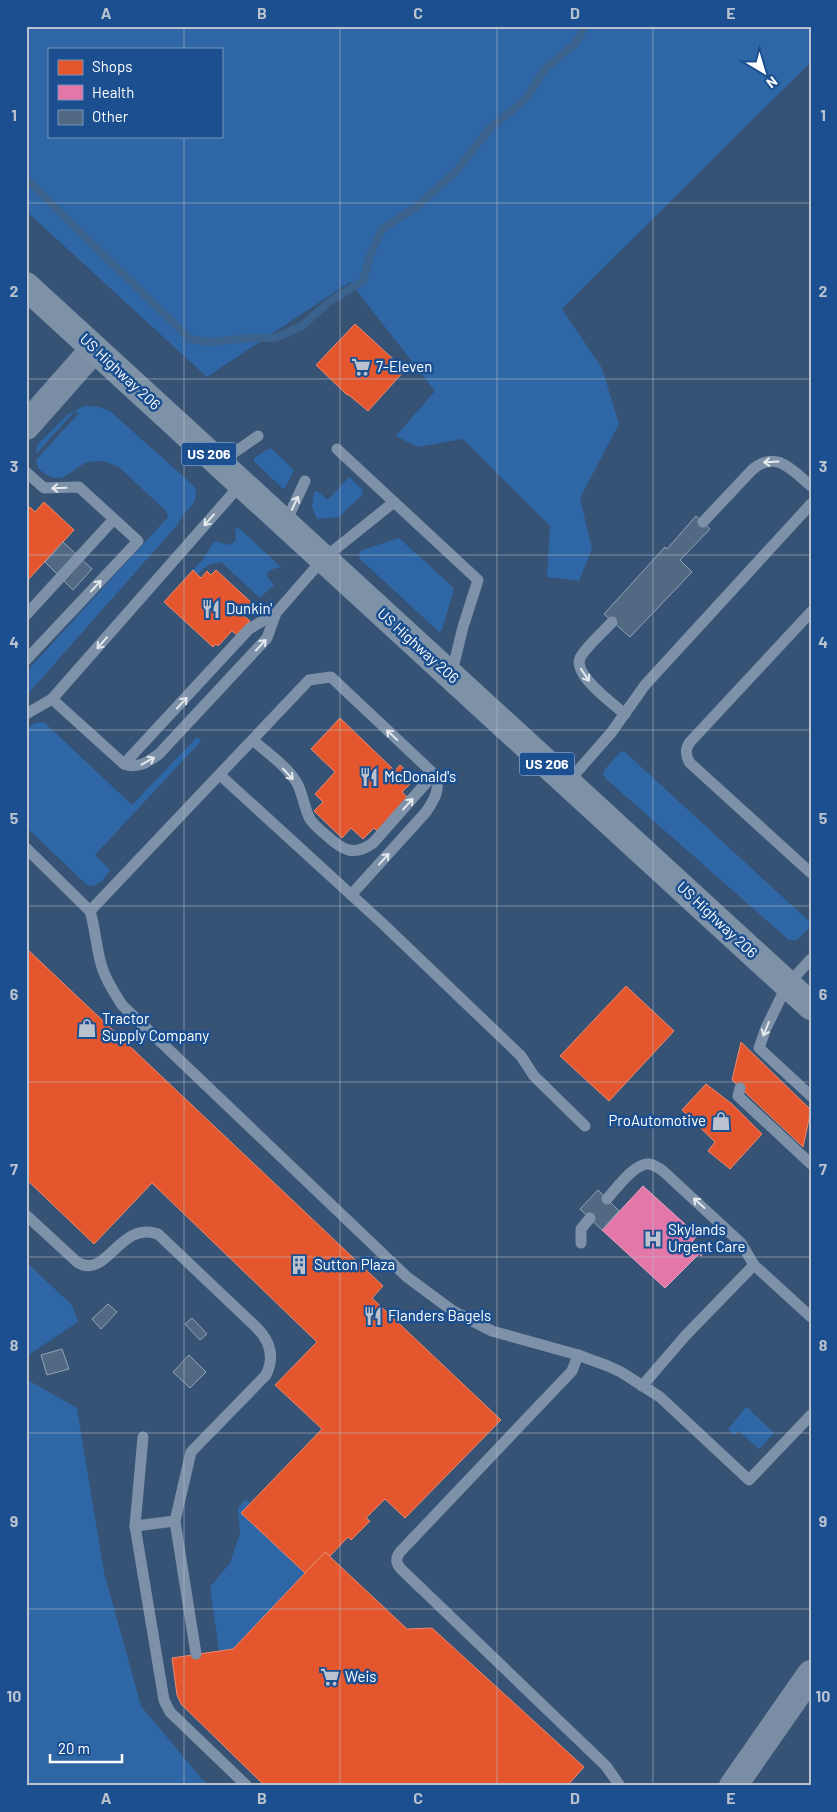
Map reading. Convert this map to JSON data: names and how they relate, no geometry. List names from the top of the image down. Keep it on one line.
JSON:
{"streets":{"highway":["US Highway 206","US 206"]},"places":{"supermarket":["7-Eleven","Weis"],"restaurant":["Dunkin'","McDonald's","Flanders Bagels"],"shop":["Tractor Supply Company","ProAutomotive"],"hospital":["Skylands Urgent Care"],"building":["Sutton Plaza"]},"legend":["Shops","Health","Other"],"scale_bar":"20 m","north":"bottom right","grid":{"columns":["A","B","C","D","E"],"rows":["1","2","3","4","5","6","7","8","9","10"]}}
